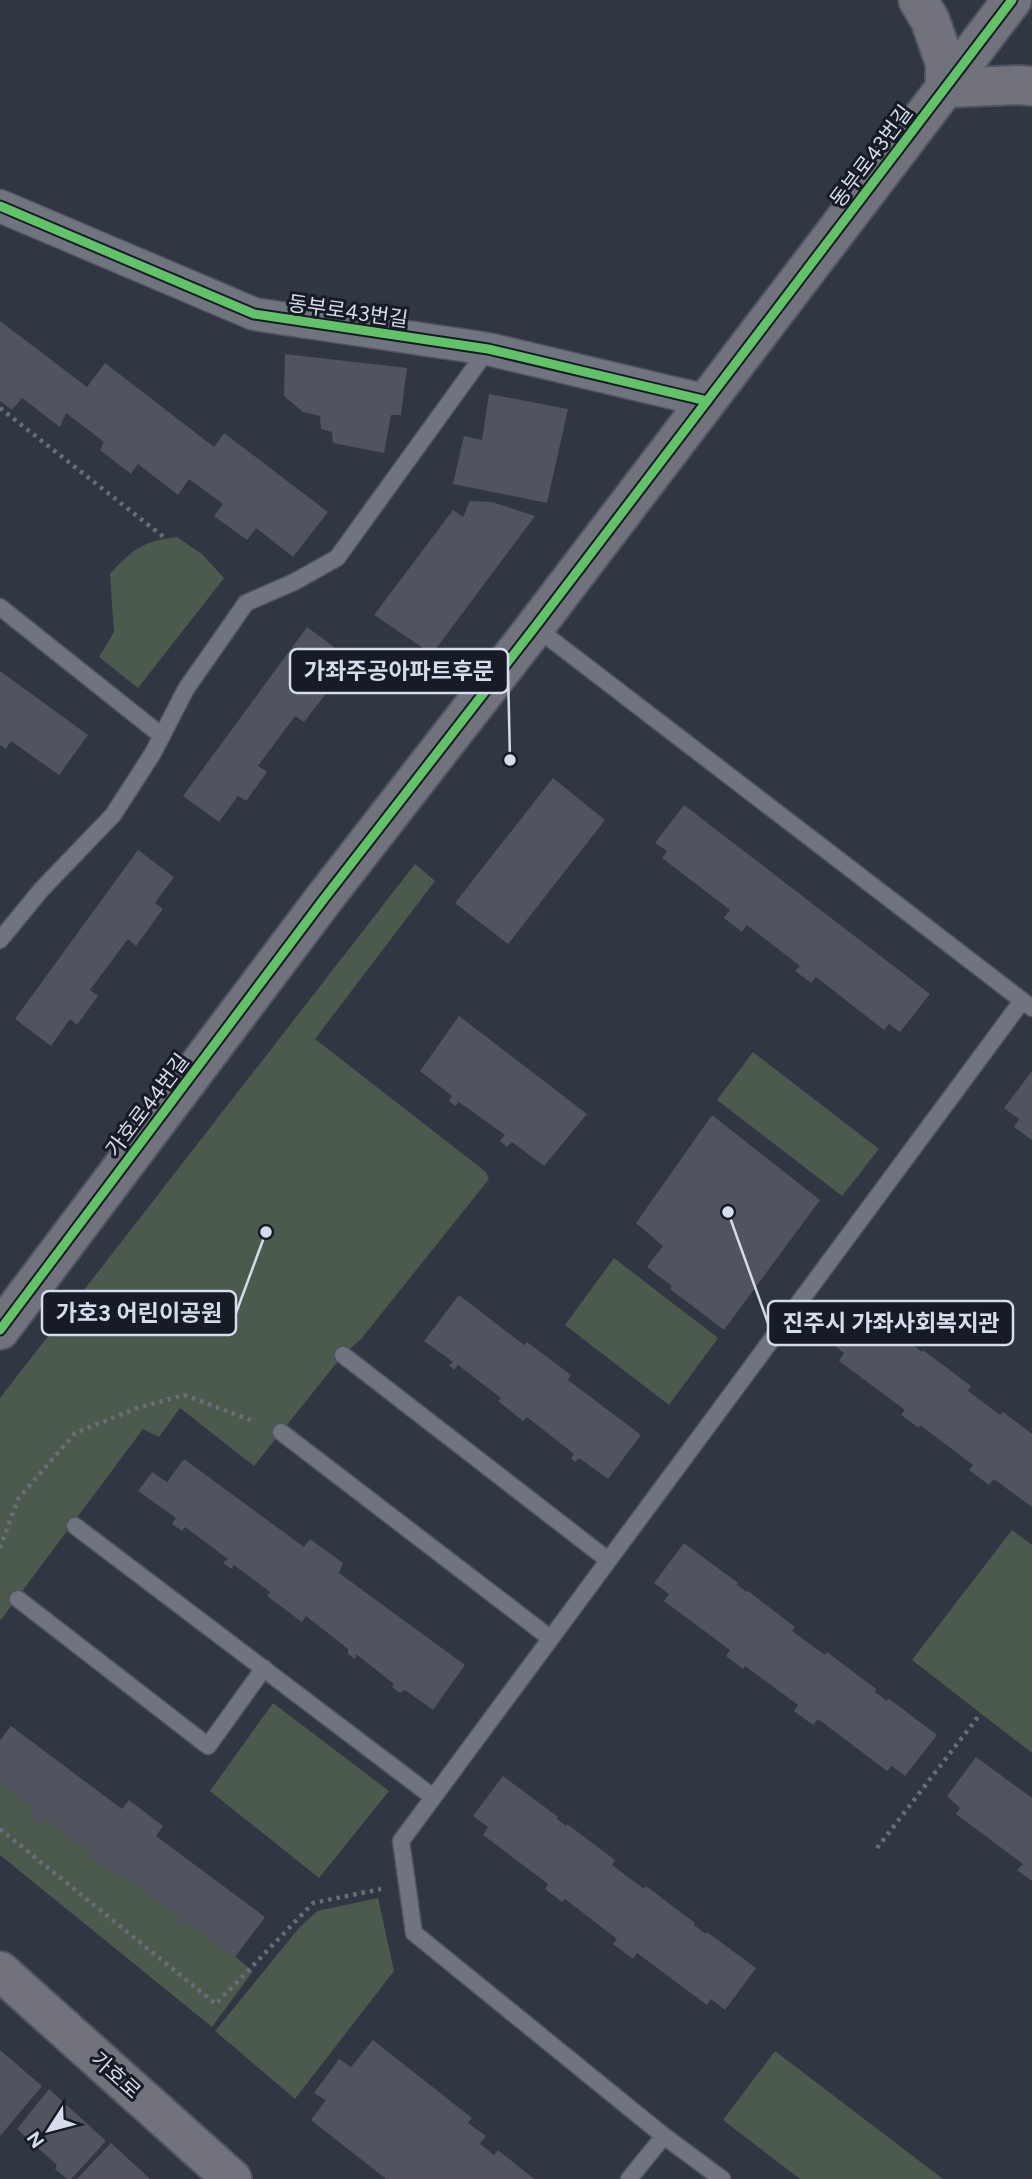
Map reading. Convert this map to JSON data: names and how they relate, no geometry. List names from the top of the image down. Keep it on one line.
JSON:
{"streets":{"street":["동부로43번길","가호로44번길","가호로"]},"crossings":[["동부로43번길","가호로44번길"]],"places":["가좌주공아파트후문","진주시 가좌사회복지관","가호3 어린이공원"],"north":"bottom left"}
